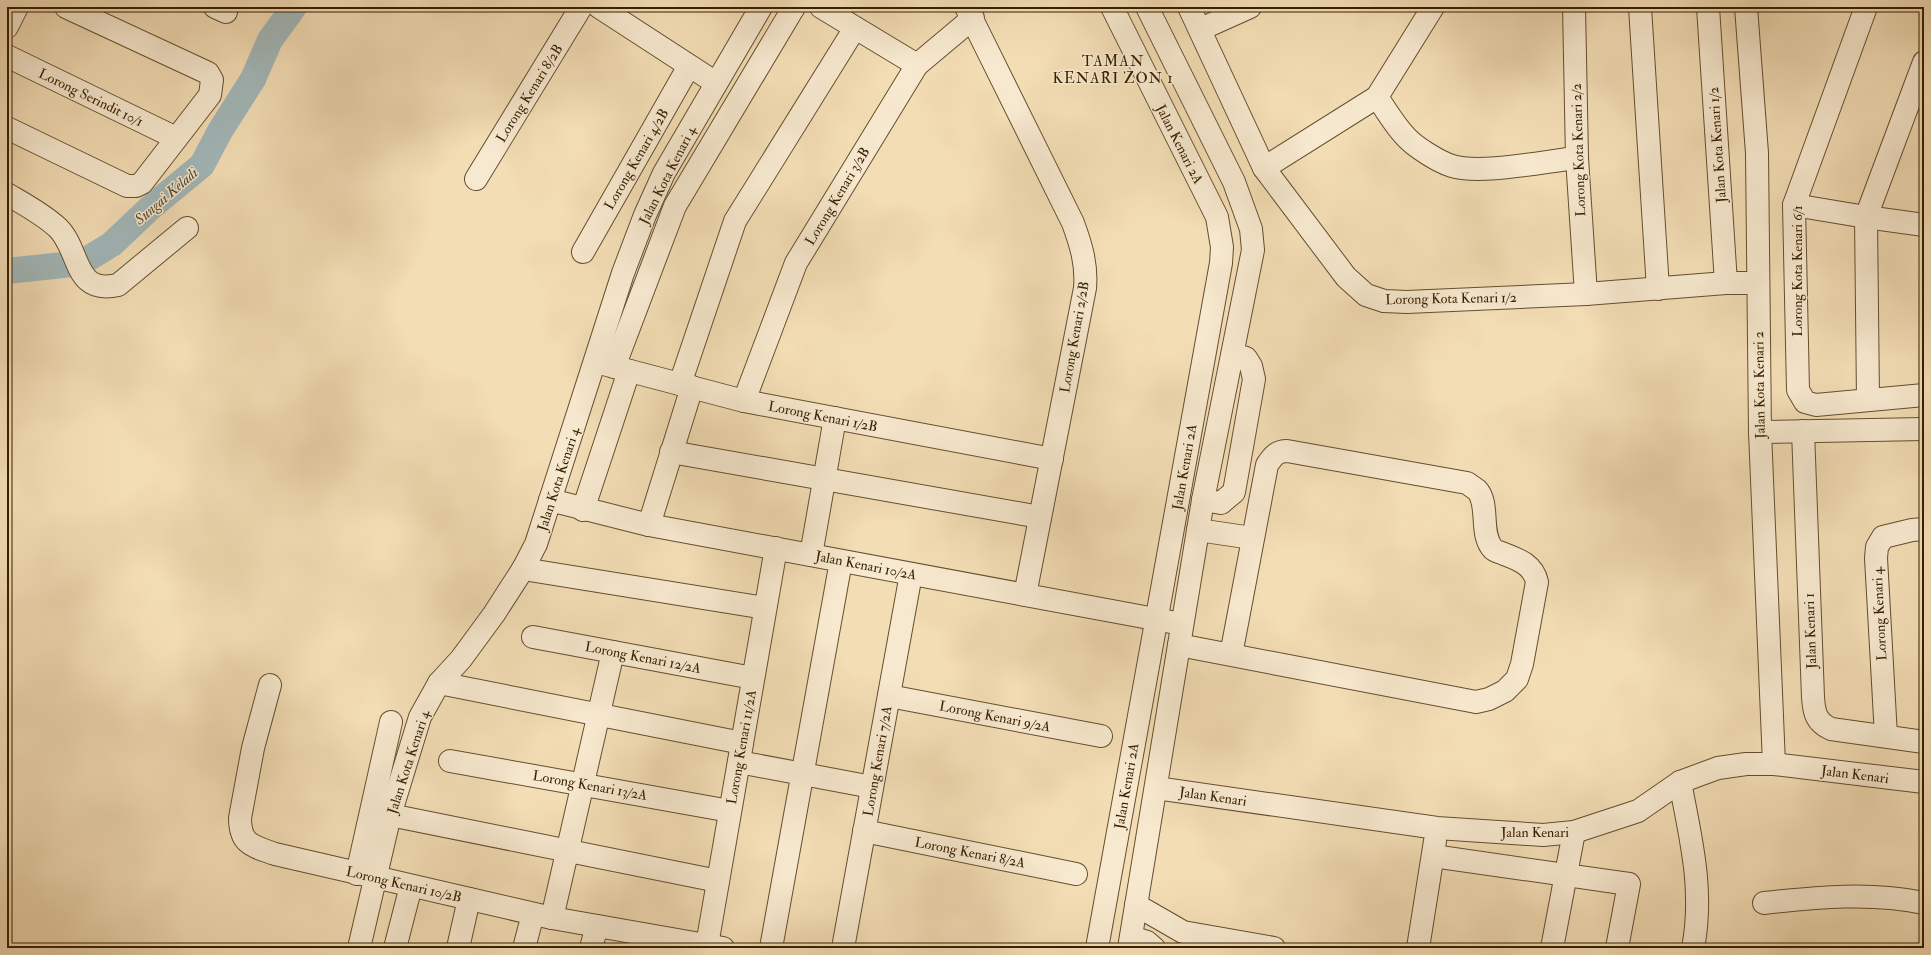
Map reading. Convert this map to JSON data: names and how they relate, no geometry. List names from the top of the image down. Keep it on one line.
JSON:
{"streets":{"street":["Lorong Kenari 8/2B","Lorong Serindit 10/1","Jalan Kenari 2A","Jalan Kota Kenari 1/2","Lorong Kota Kenari 2/2","Lorong Kenari 4/2B","Jalan Kota Kenari 4","Lorong Kenari 3/2B","Lorong Kota Kenari 6/1","Lorong Kota Kenari 1/2","Lorong Kenari 2/2B","Jalan Kota Kenari 2","Lorong Kenari 1/2B","Jalan Kenari 10/2A","Lorong Kenari 4","Jalan Kenari 1","Lorong Kenari 12/2A","Lorong Kenari 9/2A","Lorong Kenari 11/2A","Lorong Kenari 7/2A","Jalan Kenari","Lorong Kenari 13/2A","Lorong Kenari 8/2A","Lorong Kenari 10/2B"]},"crossings":[["Jalan Kenari 2A","Jalan Kenari 10/2A"],["Jalan Kenari 2A","Jalan Kenari"],["Jalan Kota Kenari 1/2","Lorong Kota Kenari 1/2"],["Lorong Kota Kenari 2/2","Lorong Kota Kenari 1/2"],["Jalan Kota Kenari 4","Lorong Kenari 1/2B"],["Jalan Kota Kenari 4","Jalan Kenari 10/2A"],["Jalan Kota Kenari 4","Lorong Kenari 10/2B"],["Lorong Kenari 3/2B","Lorong Kenari 2/2B"],["Lorong Kenari 3/2B","Lorong Kenari 1/2B"],["Lorong Kota Kenari 1/2","Jalan Kota Kenari 2"],["Lorong Kenari 2/2B","Lorong Kenari 1/2B"],["Lorong Kenari 2/2B","Jalan Kenari 10/2A"],["Jalan Kota Kenari 2","Jalan Kenari"],["Jalan Kenari 10/2A","Lorong Kenari 11/2A"],["Jalan Kenari 10/2A","Lorong Kenari 7/2A"],["Lorong Kenari 4","Jalan Kenari 1"],["Lorong Kenari 12/2A","Lorong Kenari 11/2A"],["Lorong Kenari 9/2A","Lorong Kenari 7/2A"],["Lorong Kenari 11/2A","Lorong Kenari 13/2A"],["Lorong Kenari 11/2A","Lorong Kenari 10/2B"],["Lorong Kenari 7/2A","Lorong Kenari 8/2A"]],"districts":["TAMAN KENARI ZON 1"],"water":["Sungai Keladi"]}
